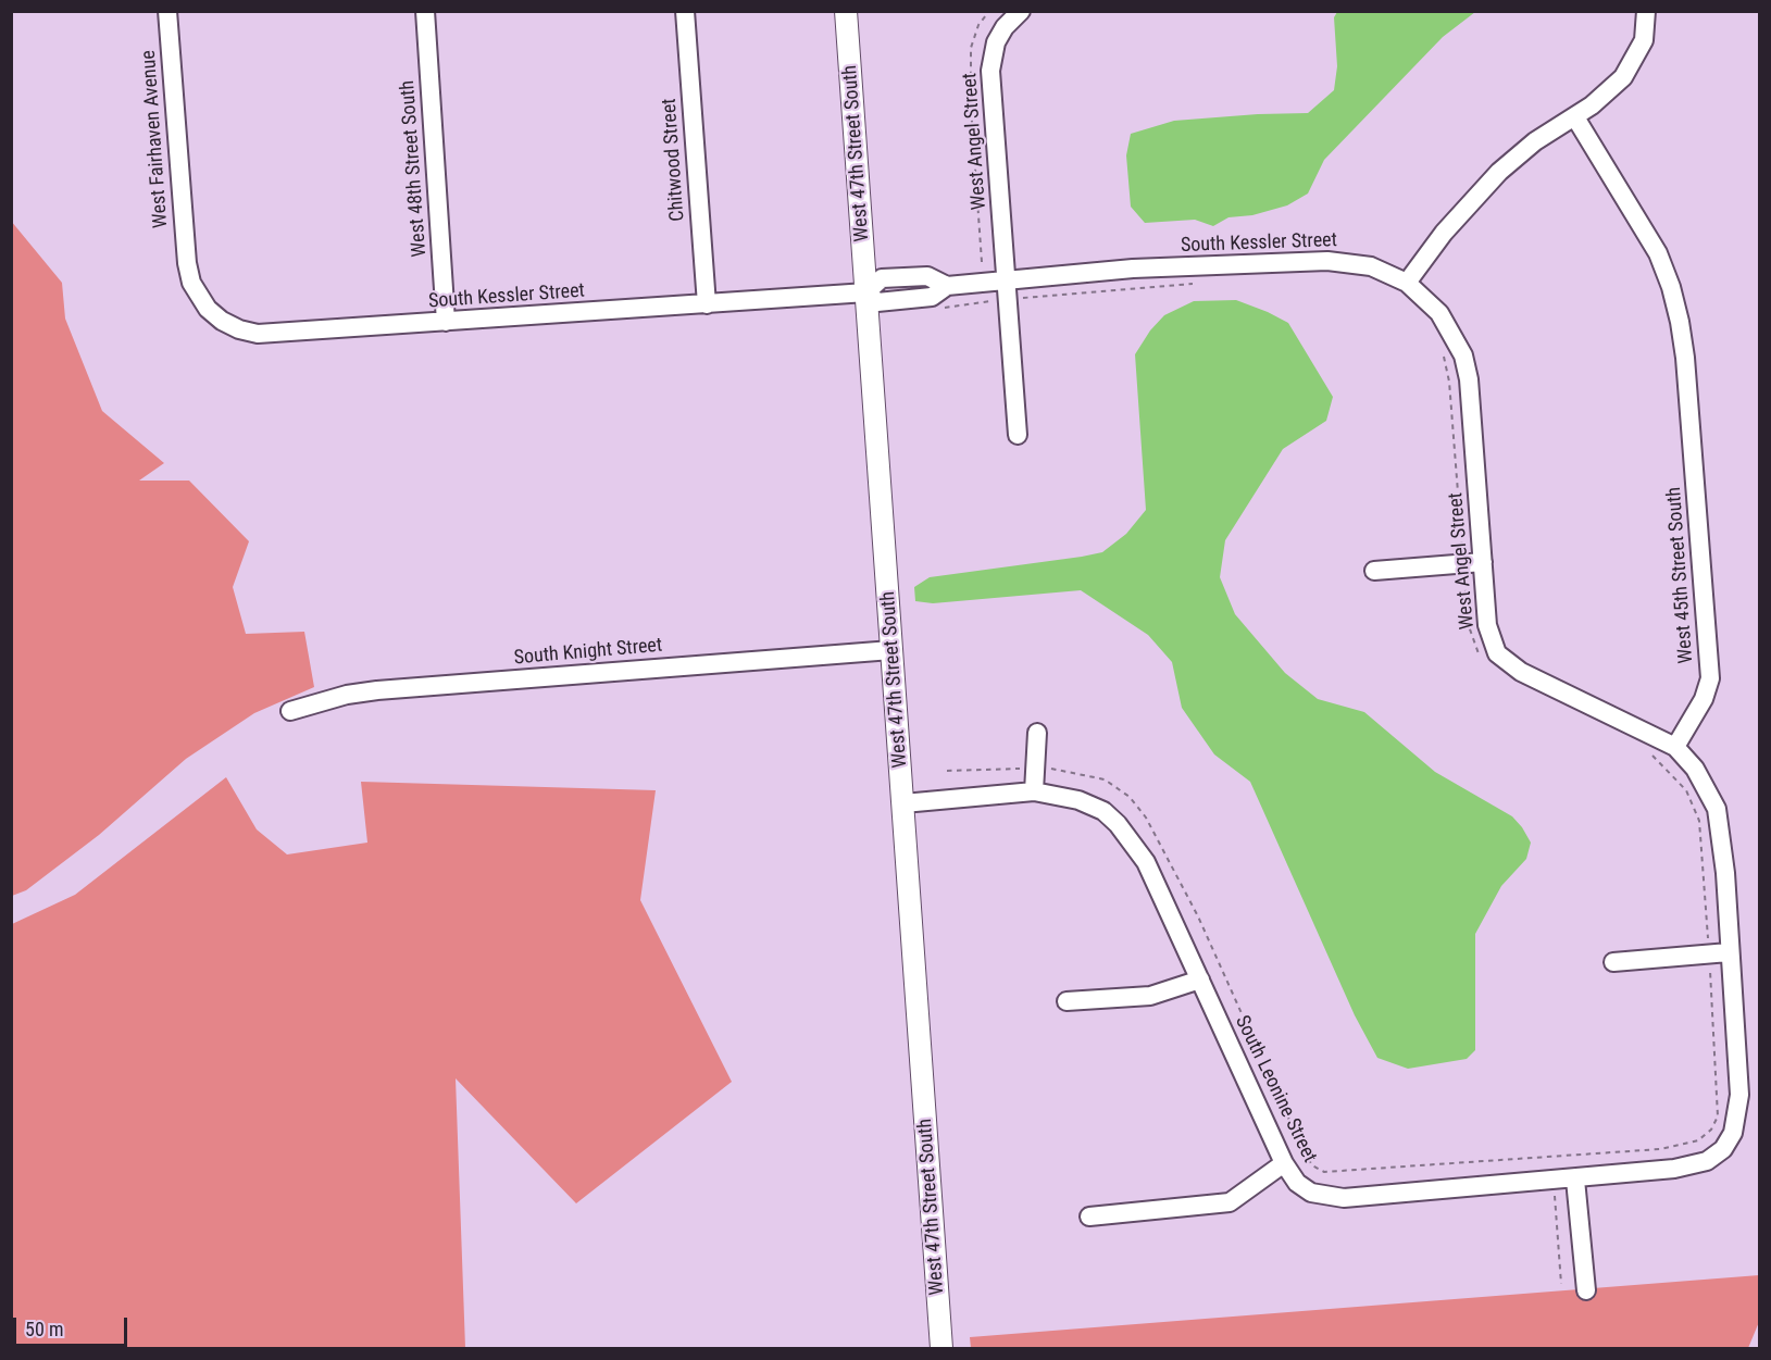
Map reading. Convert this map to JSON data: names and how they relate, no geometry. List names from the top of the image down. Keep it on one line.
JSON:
{"streets":{"street":["West Fairhaven Avenue","West Angel Street","West 47th Street South","Chitwood Street","West 48th Street South","South Kessler Street","West 45th Street South","South Knight Street","South Leonine Street"]},"crossings":[["West Fairhaven Avenue","South Kessler Street"],["West Angel Street","South Kessler Street"],["West Angel Street","West 45th Street South"],["West 47th Street South","South Kessler Street"],["West 47th Street South","South Knight Street"],["West 47th Street South","South Leonine Street"],["Chitwood Street","South Kessler Street"],["West 48th Street South","South Kessler Street"]],"scale_bar":"50 m"}
